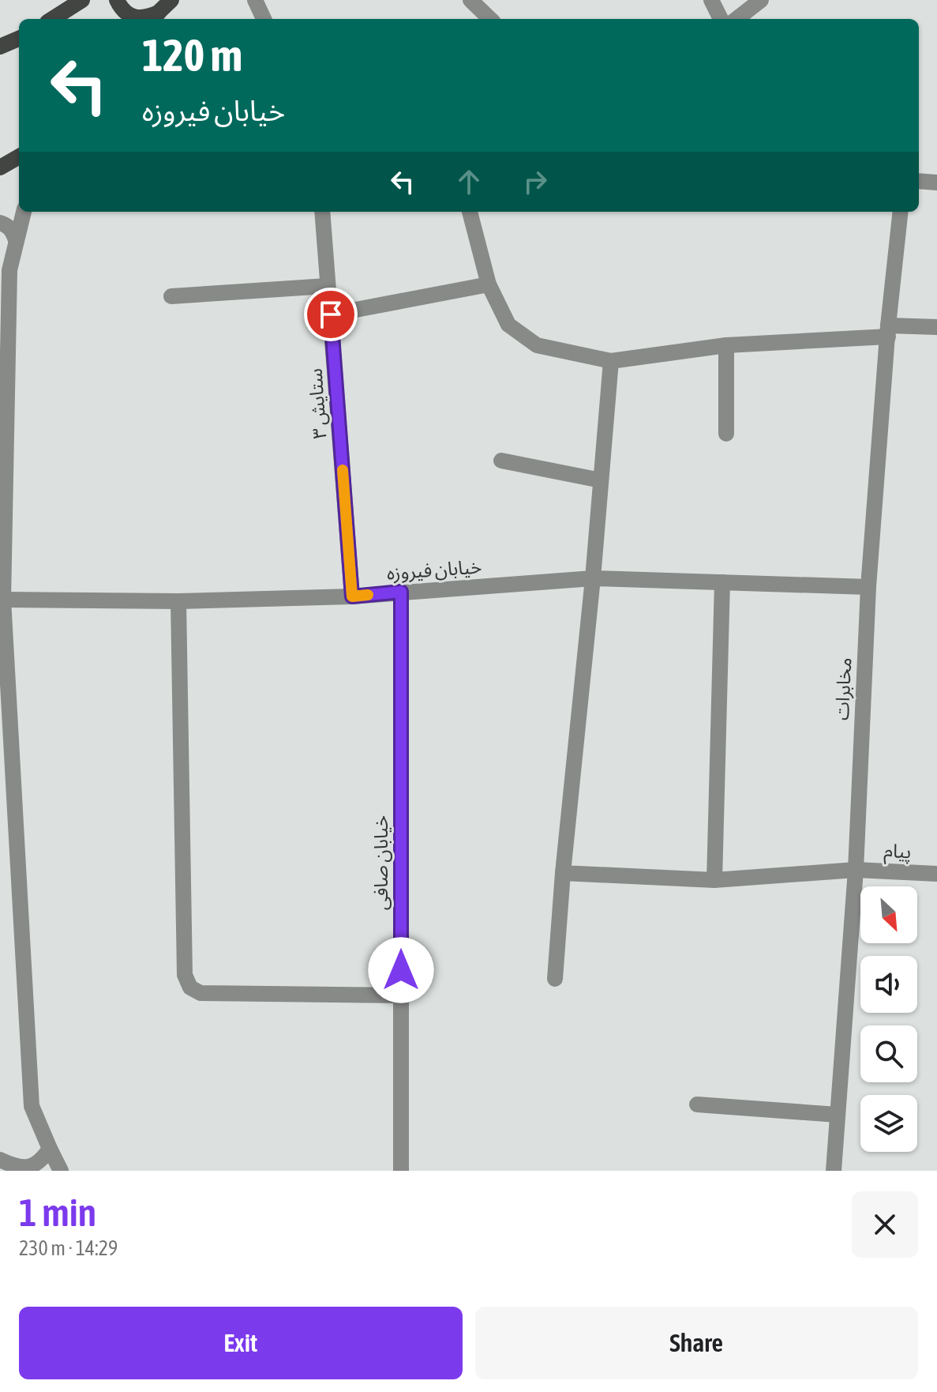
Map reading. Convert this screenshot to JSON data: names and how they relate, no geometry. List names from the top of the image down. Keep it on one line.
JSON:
{"streets":{"street":["ستایش ۳","خیابان فیروزه","مخابرات","پیام","خیابان صافی"]},"crossings":[["ستایش ۳","خیابان فیروزه"],["خیابان فیروزه","مخابرات"],["خیابان فیروزه","خیابان صافی"],["مخابرات","پیام"]],"north":"bottom right","page":{"turn":["120 m","خیابان فیروزه"],"heading":["1 min","230 m · 14:29"],"buttons":["Exit","Share"]}}
